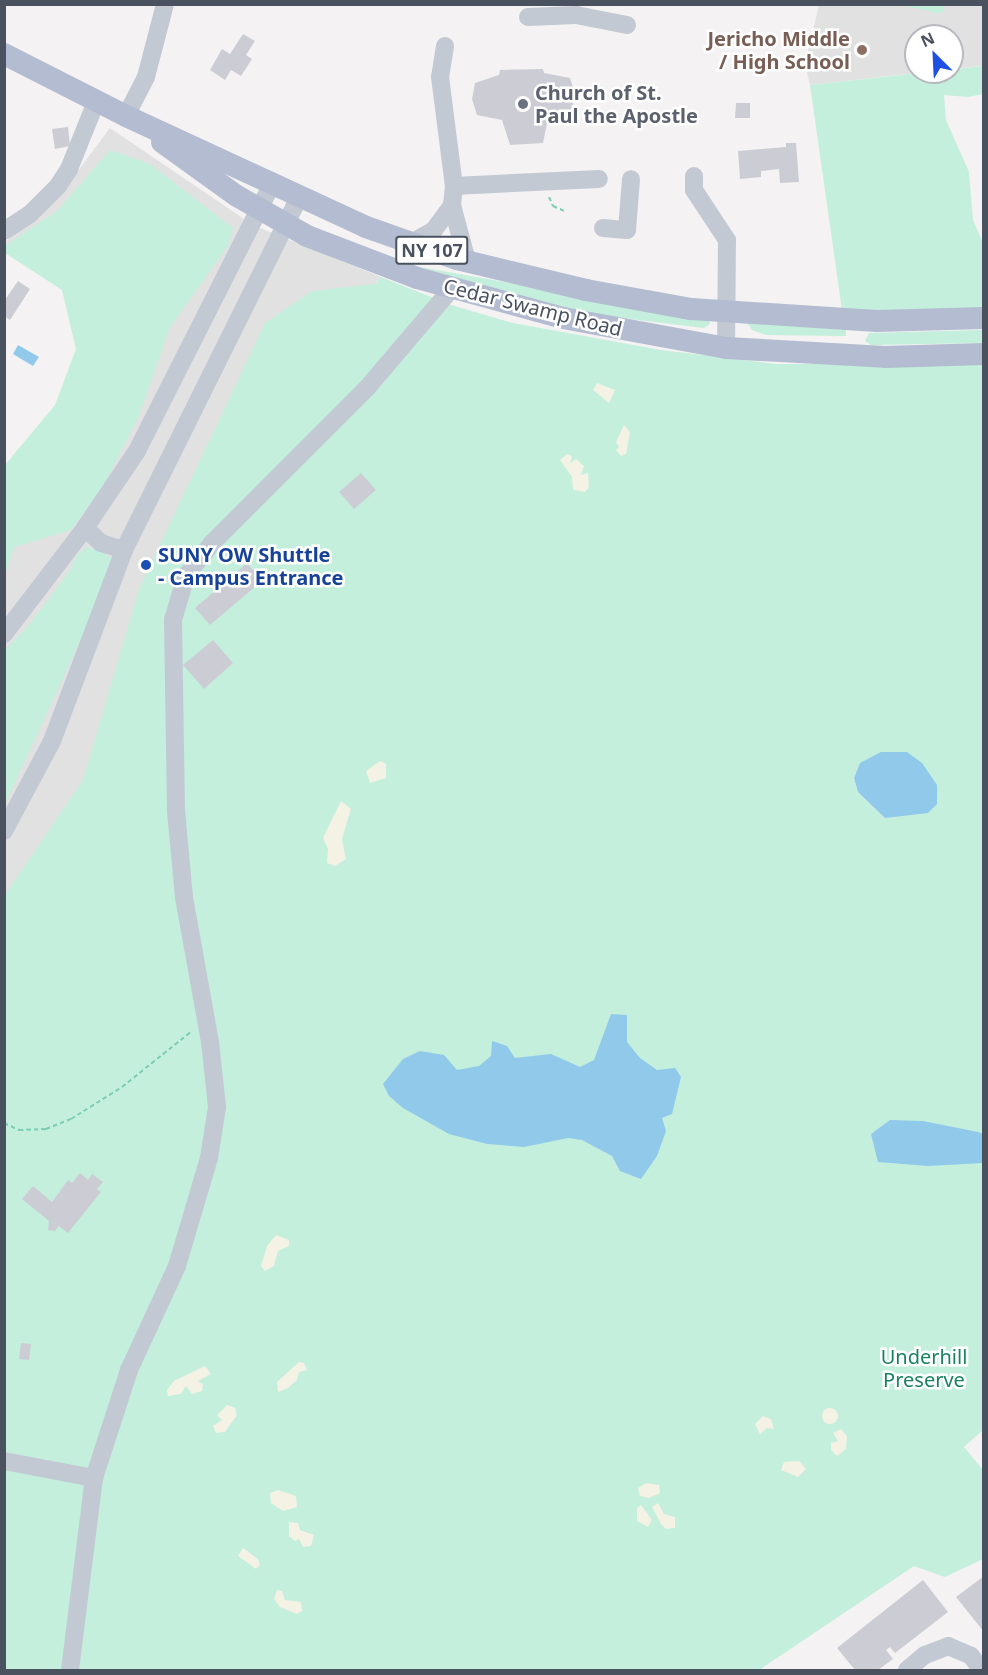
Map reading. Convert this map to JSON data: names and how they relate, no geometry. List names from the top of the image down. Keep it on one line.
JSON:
{"streets":{"main road":["NY 107","Cedar Swamp Road"]},"parks":["Underhill Preserve"],"places":["Jericho Middle / High School","Church of St. Paul the Apostle","SUNY OW Shuttle - Campus Entrance"],"north":"top left"}
